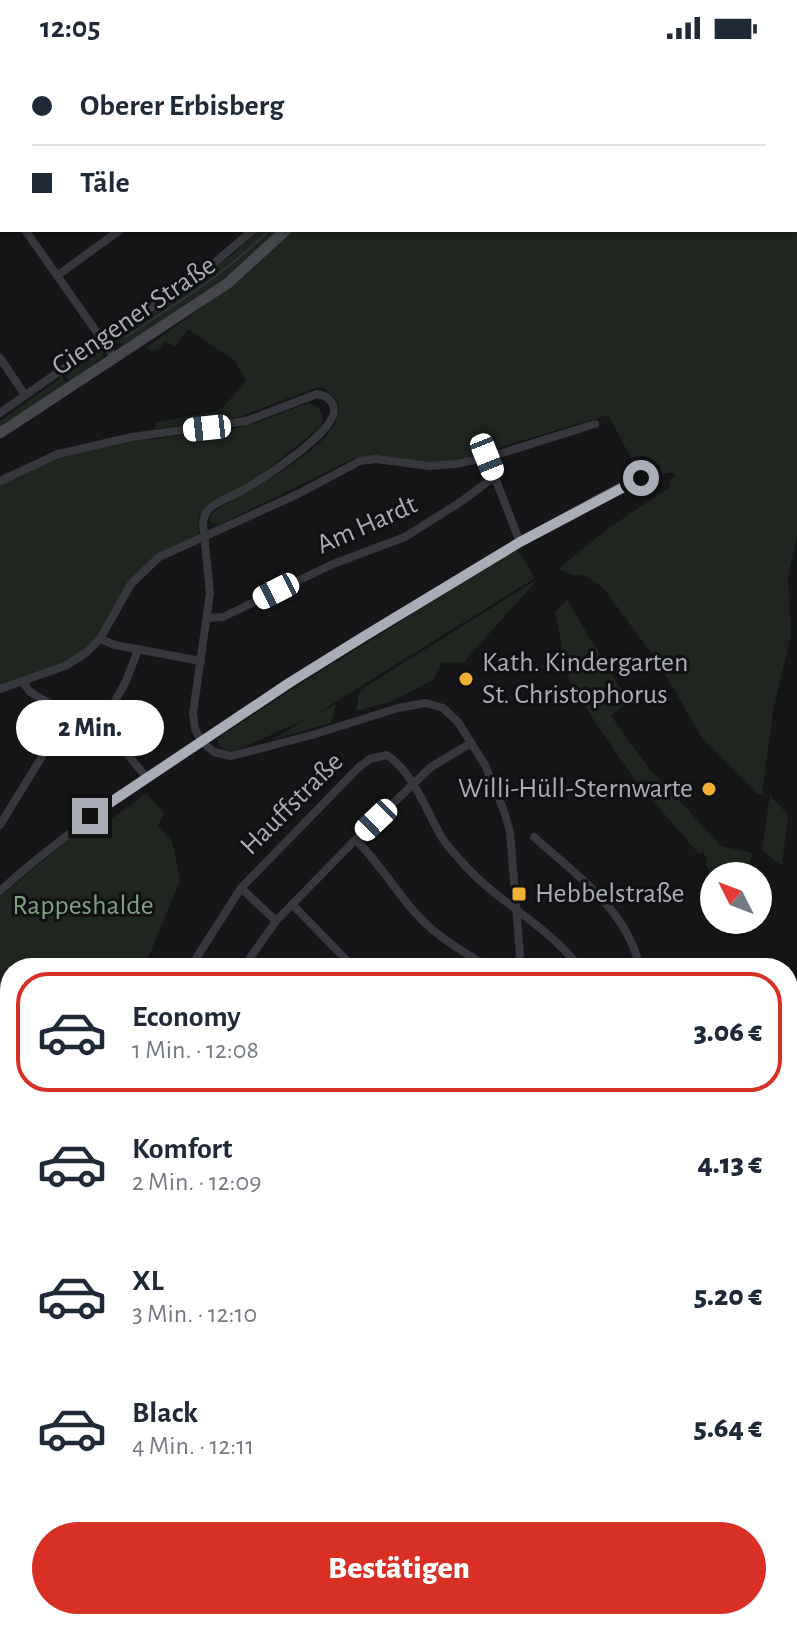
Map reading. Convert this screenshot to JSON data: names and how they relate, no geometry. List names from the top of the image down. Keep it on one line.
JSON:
{"streets":{"main road":["Giengener Straße"],"street":["Am Hardt","Hauffstraße"]},"parks":["Rappeshalde"],"places":{"other":["Kath. Kindergarten St. Christophorus","Willi-Hüll-Sternwarte"],"transit":["Hebbelstraße"]},"north":"top left","page":{"status":"12:05","banner":["Oberer Erbisberg","Täle"],"bubble":"2 Min.","list":[{"name":"Economy","note":"1 Min. · 12:08","value":"3.06 €"},{"name":"Komfort","note":"2 Min. · 12:09","value":"4.13 €"},{"name":"XL","note":"3 Min. · 12:10","value":"5.20 €"},{"name":"Black","note":"4 Min. · 12:11","value":"5.64 €"}],"buttons":"Bestätigen"}}
